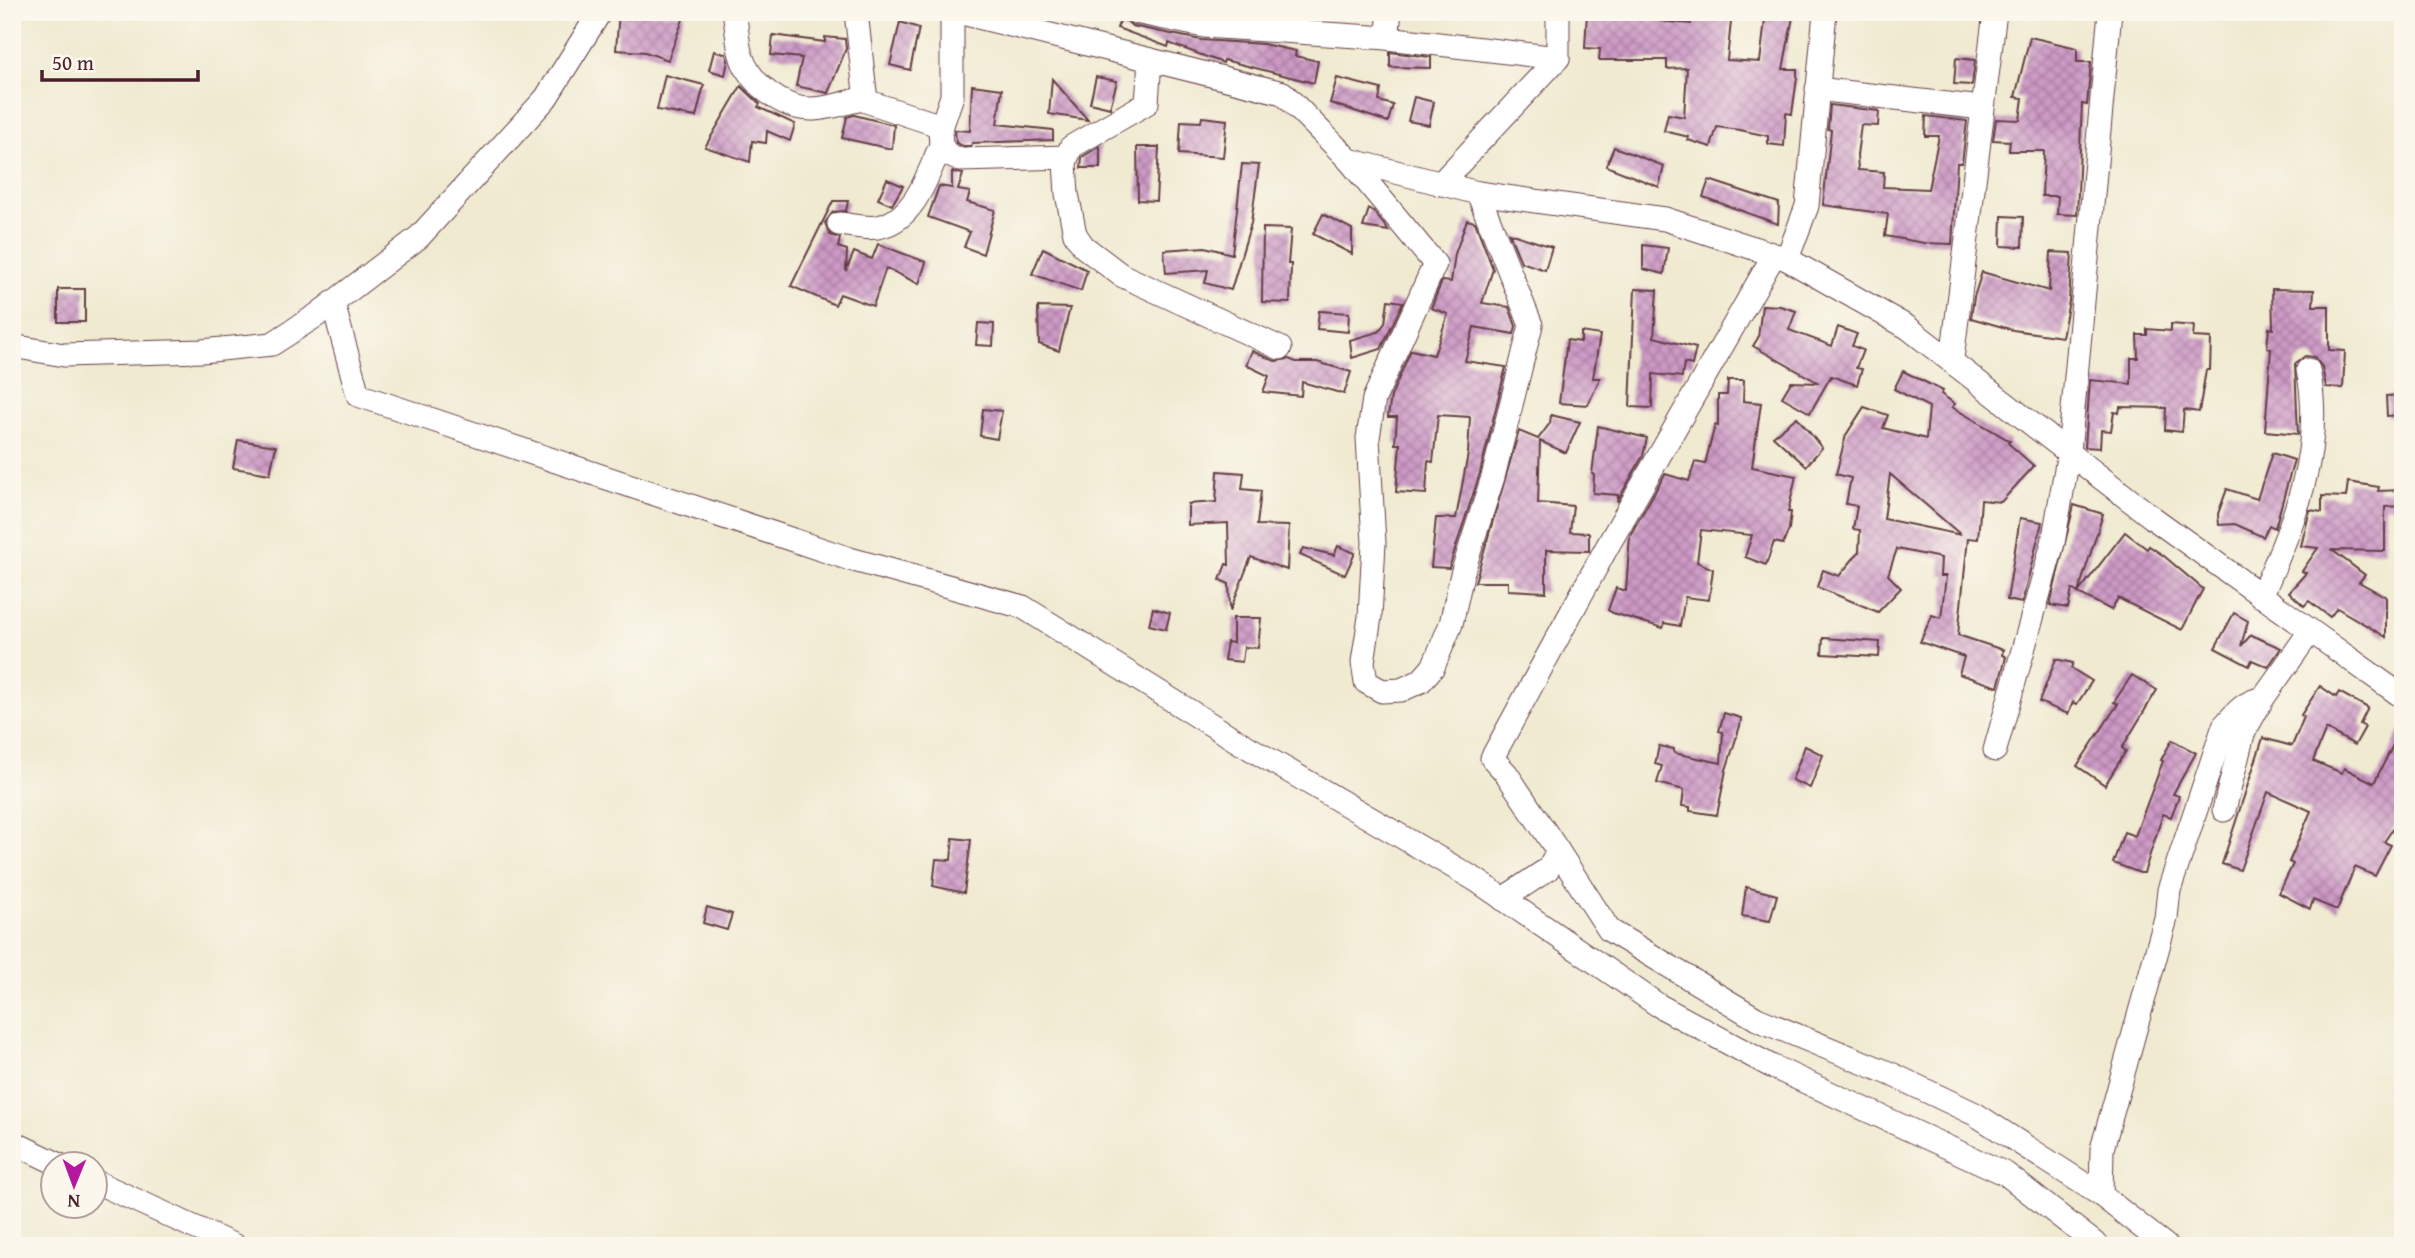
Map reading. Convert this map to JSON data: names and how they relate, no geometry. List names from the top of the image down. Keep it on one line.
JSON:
{"scale_bar":"50 m","north":"bottom"}
